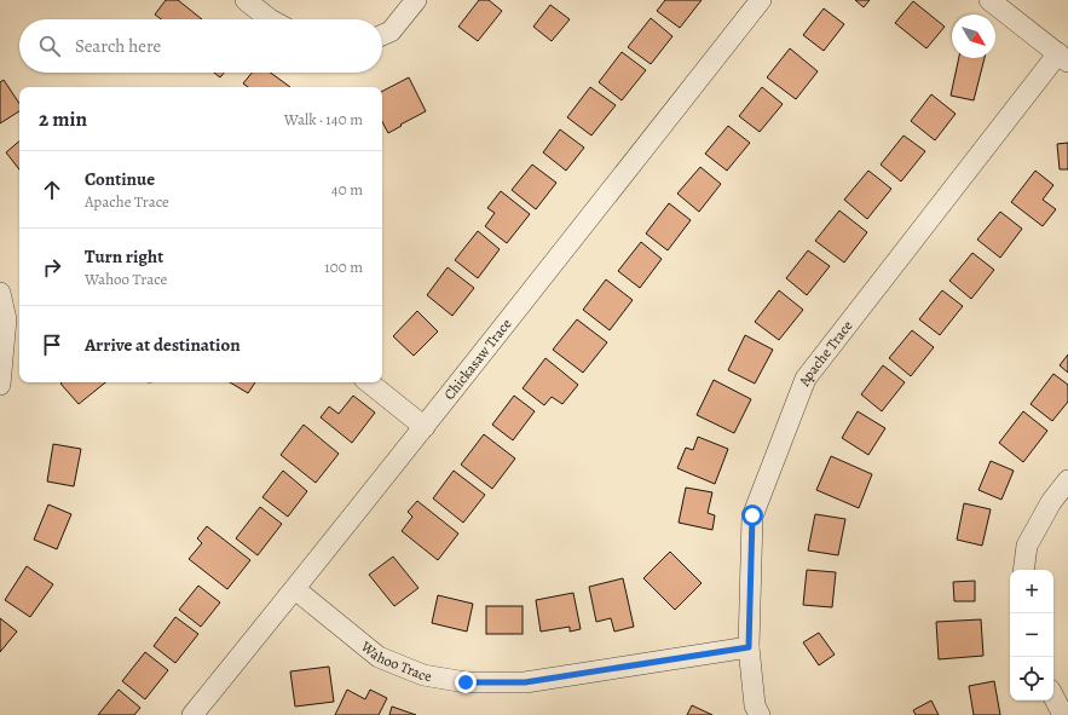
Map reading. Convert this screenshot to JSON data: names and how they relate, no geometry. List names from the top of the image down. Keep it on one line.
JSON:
{"streets":{"street":["Apache Trace","Chickasaw Trace","Wahoo Trace"]},"crossings":[["Apache Trace","Wahoo Trace"],["Chickasaw Trace","Wahoo Trace"]],"north":"bottom right","page":{"search":"Search here","heading":["2 min","Walk · 140 m"],"list":[["Continue","Apache Trace","40 m"],["Turn right","Wahoo Trace","100 m"],"Arrive at destination"],"map_buttons":["+","−"]}}
